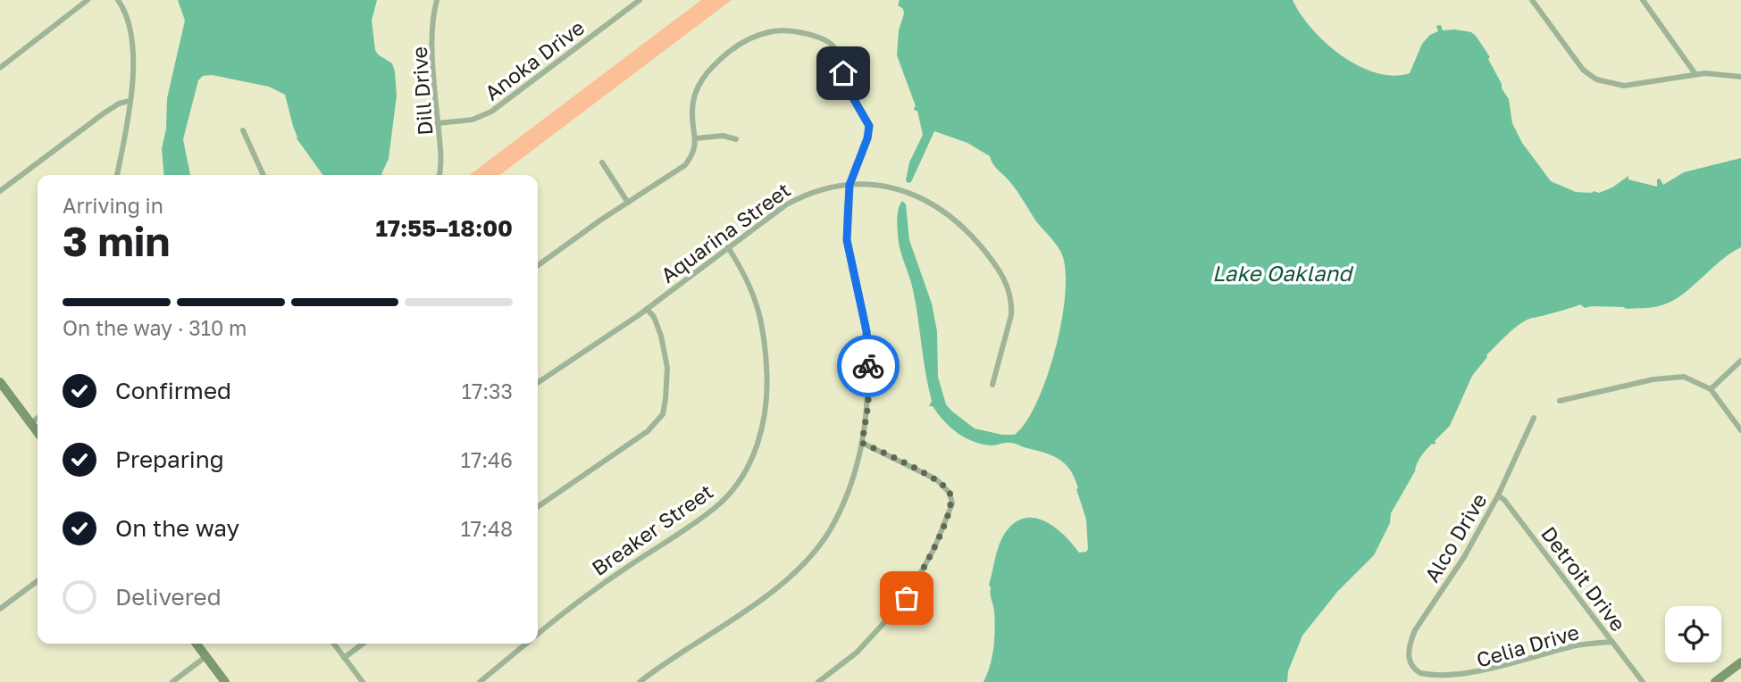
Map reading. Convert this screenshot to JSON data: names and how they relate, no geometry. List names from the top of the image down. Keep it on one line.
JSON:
{"streets":{"street":["Anoka Drive","Dill Drive","Aquarina Street","Breaker Street","Alco Drive","Detroit Drive","Celia Drive"]},"crossings":[["Anoka Drive","Dill Drive"],["Aquarina Street","Breaker Street"],["Alco Drive","Detroit Drive"],["Alco Drive","Celia Drive"],["Detroit Drive","Celia Drive"]],"water":["Lake Oakland"],"page":{"heading":["3 min","Arriving in","17:55–18:00"],"bar":"On the way · 310 m","list":[["Confirmed","17:33"],["Preparing","17:46"],["On the way","17:48"],"Delivered"]}}
